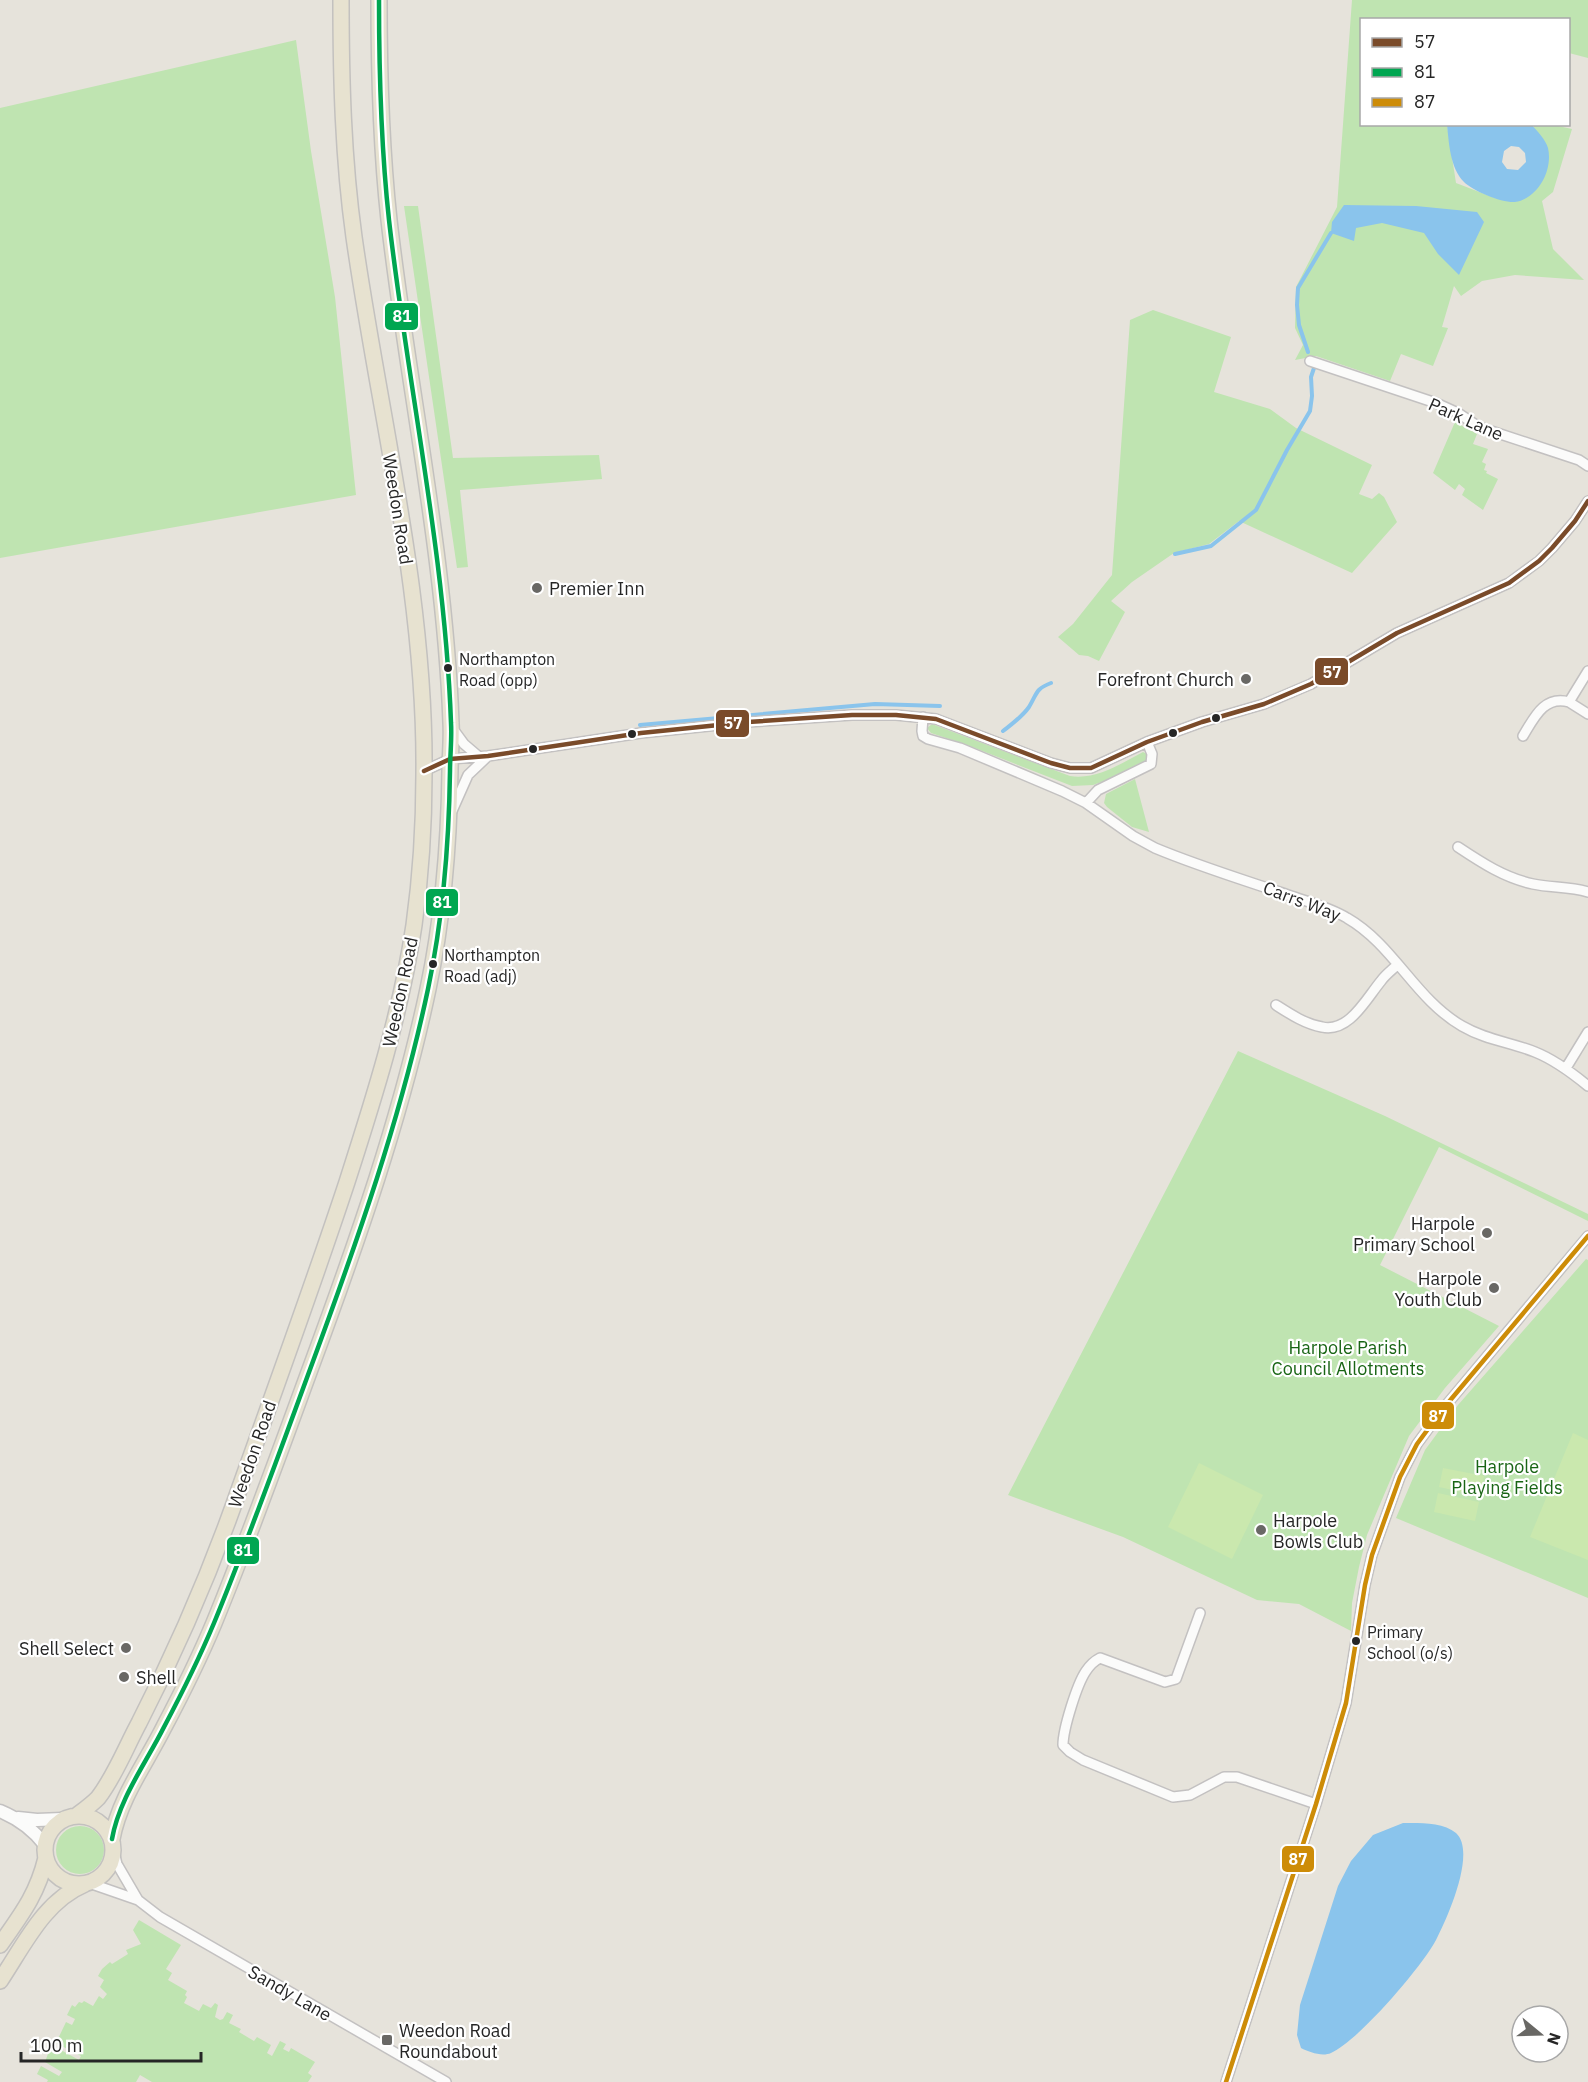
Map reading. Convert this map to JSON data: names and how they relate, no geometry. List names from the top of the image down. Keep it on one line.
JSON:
{"streets":{"highway":["Weedon Road"],"street":["Park Lane","Carrs Way","Sandy Lane"]},"parks":["Harpole Parish Council Allotments","Harpole Playing Fields"],"places":{"other":["Premier Inn","Northampton Road (opp)","Forefront Church","Northampton Road (adj)","Harpole Primary School","Harpole Youth Club","Harpole Bowls Club","Primary School (o/s)","Shell Select","Shell"],"transit":["Weedon Road Roundabout"]},"lines":["transit line 81","transit line 57","transit line 87"],"legend":["57","81","87"],"scale_bar":"100 m","north":"right"}
